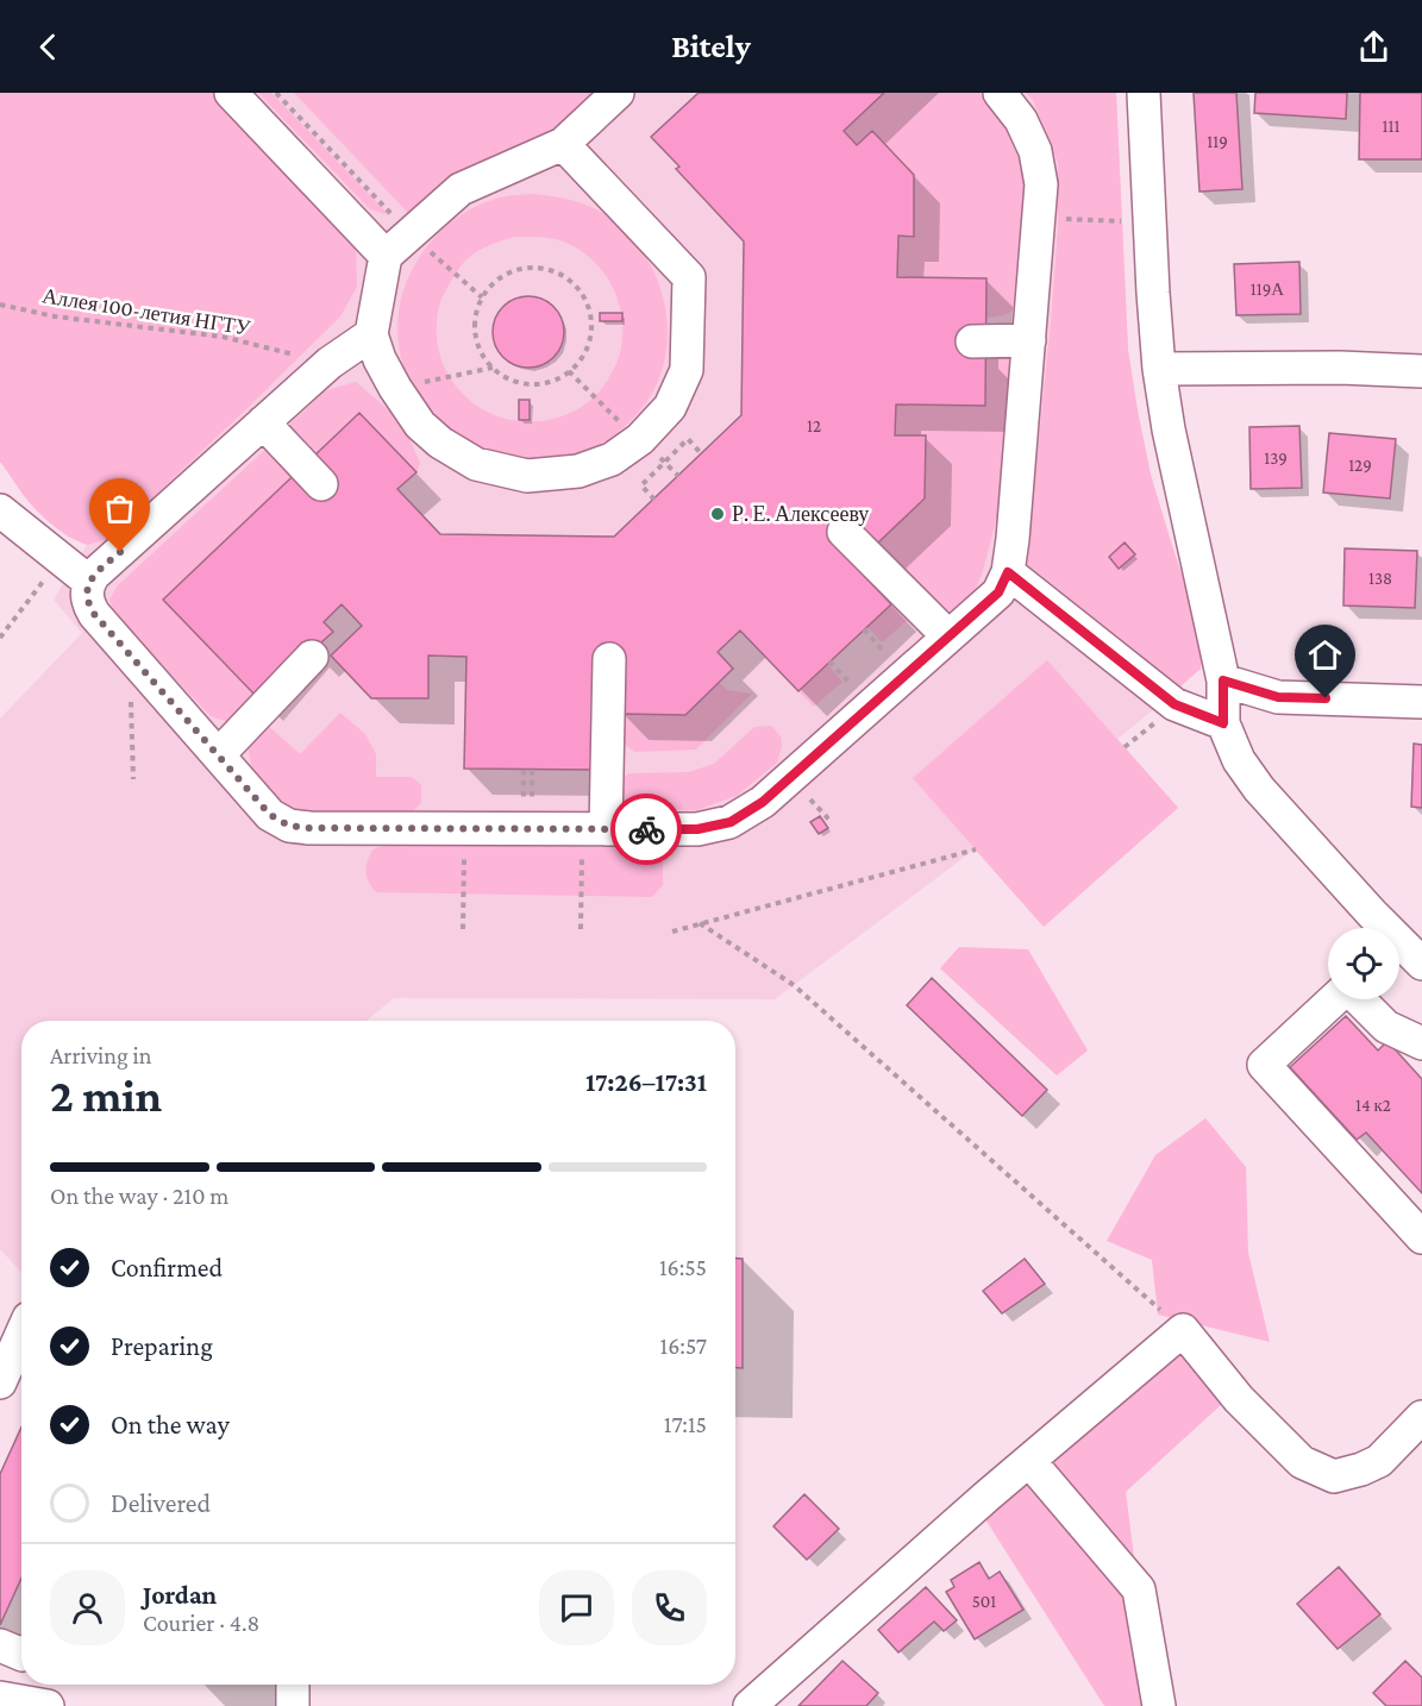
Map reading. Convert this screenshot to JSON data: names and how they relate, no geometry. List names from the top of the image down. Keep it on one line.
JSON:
{"streets":{"path":["Аллея 100-летия НГТУ"]},"places":["Р. Е. Алексееву"],"house_numbers":["111","119","119А","12","139","129","138","14 к2","501"],"page":{"header":"Bitely","heading":["2 min","Arriving in","17:26–17:31"],"panel":["Jordan","Courier · 4.8"],"bar":"On the way · 210 m","list":[["Confirmed","16:55"],["Preparing","16:57"],["On the way","17:15"],"Delivered"]}}
